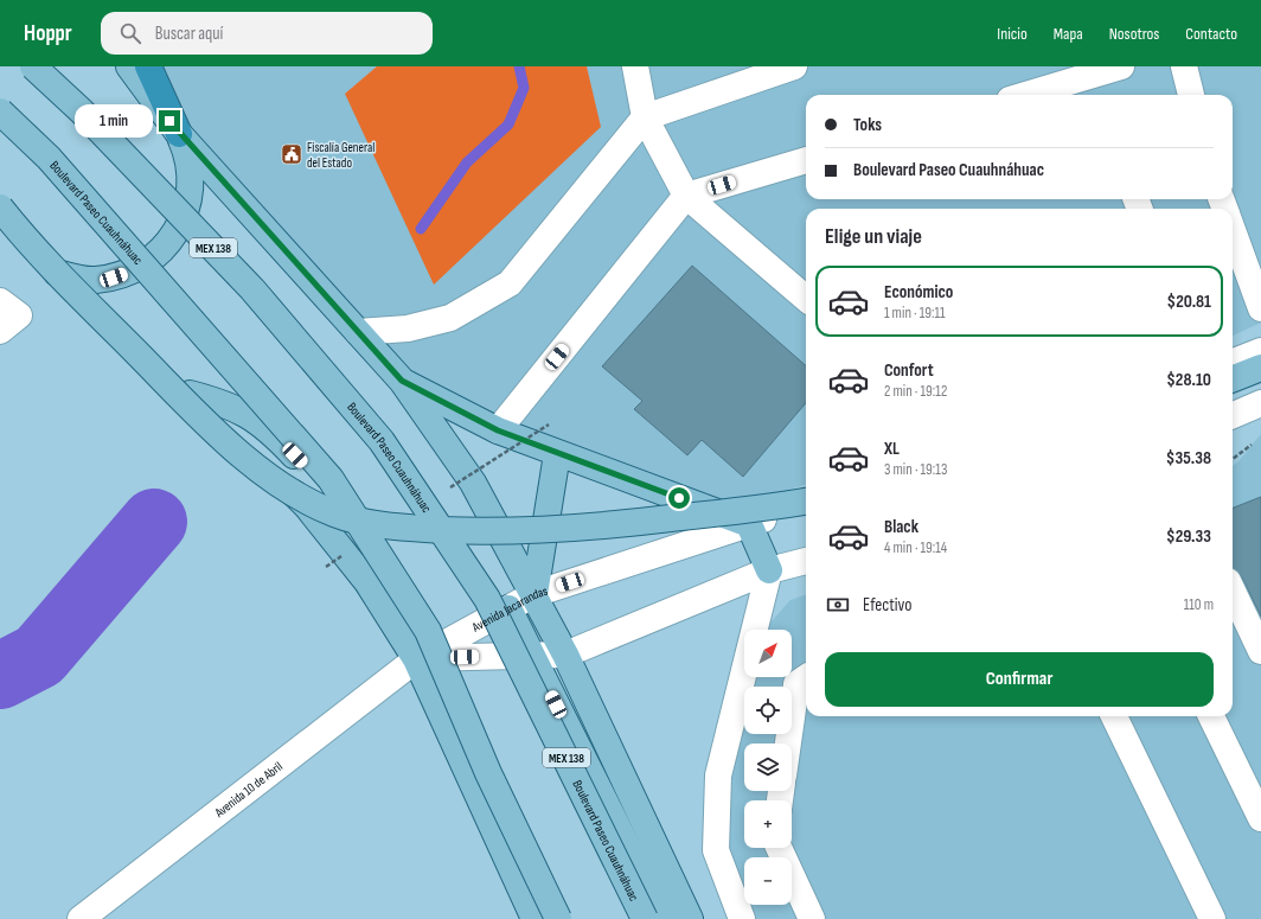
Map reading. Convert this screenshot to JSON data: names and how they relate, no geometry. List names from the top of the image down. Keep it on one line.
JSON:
{"streets":{"main road":["Boulevard Paseo Cuauhnáhuac","MEX 138"],"street":["Avenida Jacarandas","Avenida 10 de Abril"]},"crossings":[["MEX 138","Avenida Jacarandas"],["Avenida Jacarandas","Avenida 10 de Abril"]],"places":{"public building":["Fiscalía General del Estado"]},"north":"top right","page":{"header":"Hoppr","search":"Buscar aquí","nav":["Inicio","Mapa","Nosotros","Contacto"],"banner":["Toks","Boulevard Paseo Cuauhnáhuac"],"bubble":"1 min","heading":"Elige un viaje","list":[{"name":"Económico","note":"1 min · 19:11","value":"$20.81"},{"name":"Confort","note":"2 min · 19:12","value":"$28.10"},{"name":"XL","note":"3 min · 19:13","value":"$35.38"},{"name":"Black","note":"4 min · 19:14","value":"$29.33"}],"pay":["Efectivo","110 m"],"map_buttons":["+","−"],"buttons":"Confirmar"}}
